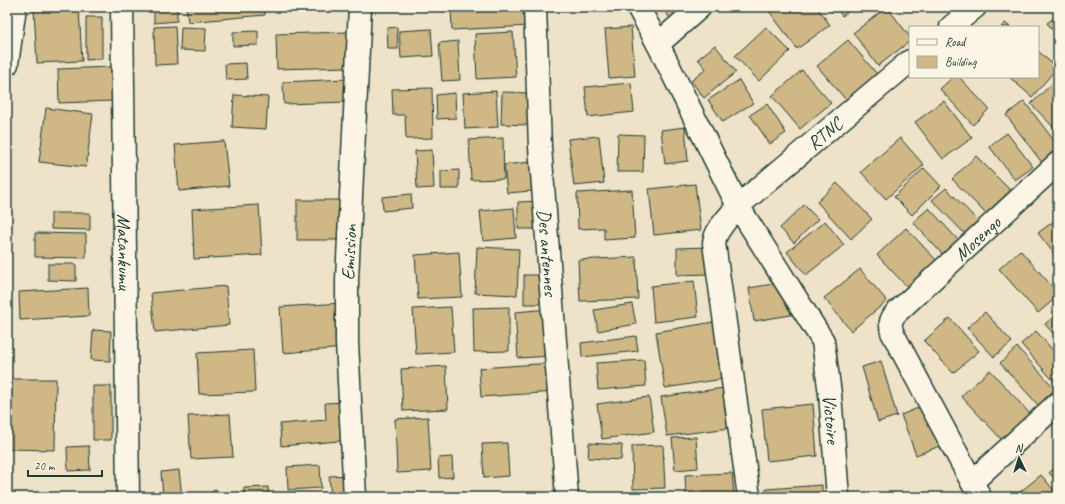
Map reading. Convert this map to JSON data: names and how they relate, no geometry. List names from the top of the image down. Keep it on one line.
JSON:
{"streets":{"street":["RTNC","Mosengo","Matankumu","Emission","Des antennes","Victoire"]},"crossings":[["RTNC","Victoire"]],"legend":["Road","Building"],"scale_bar":"20 m","north":"top"}
